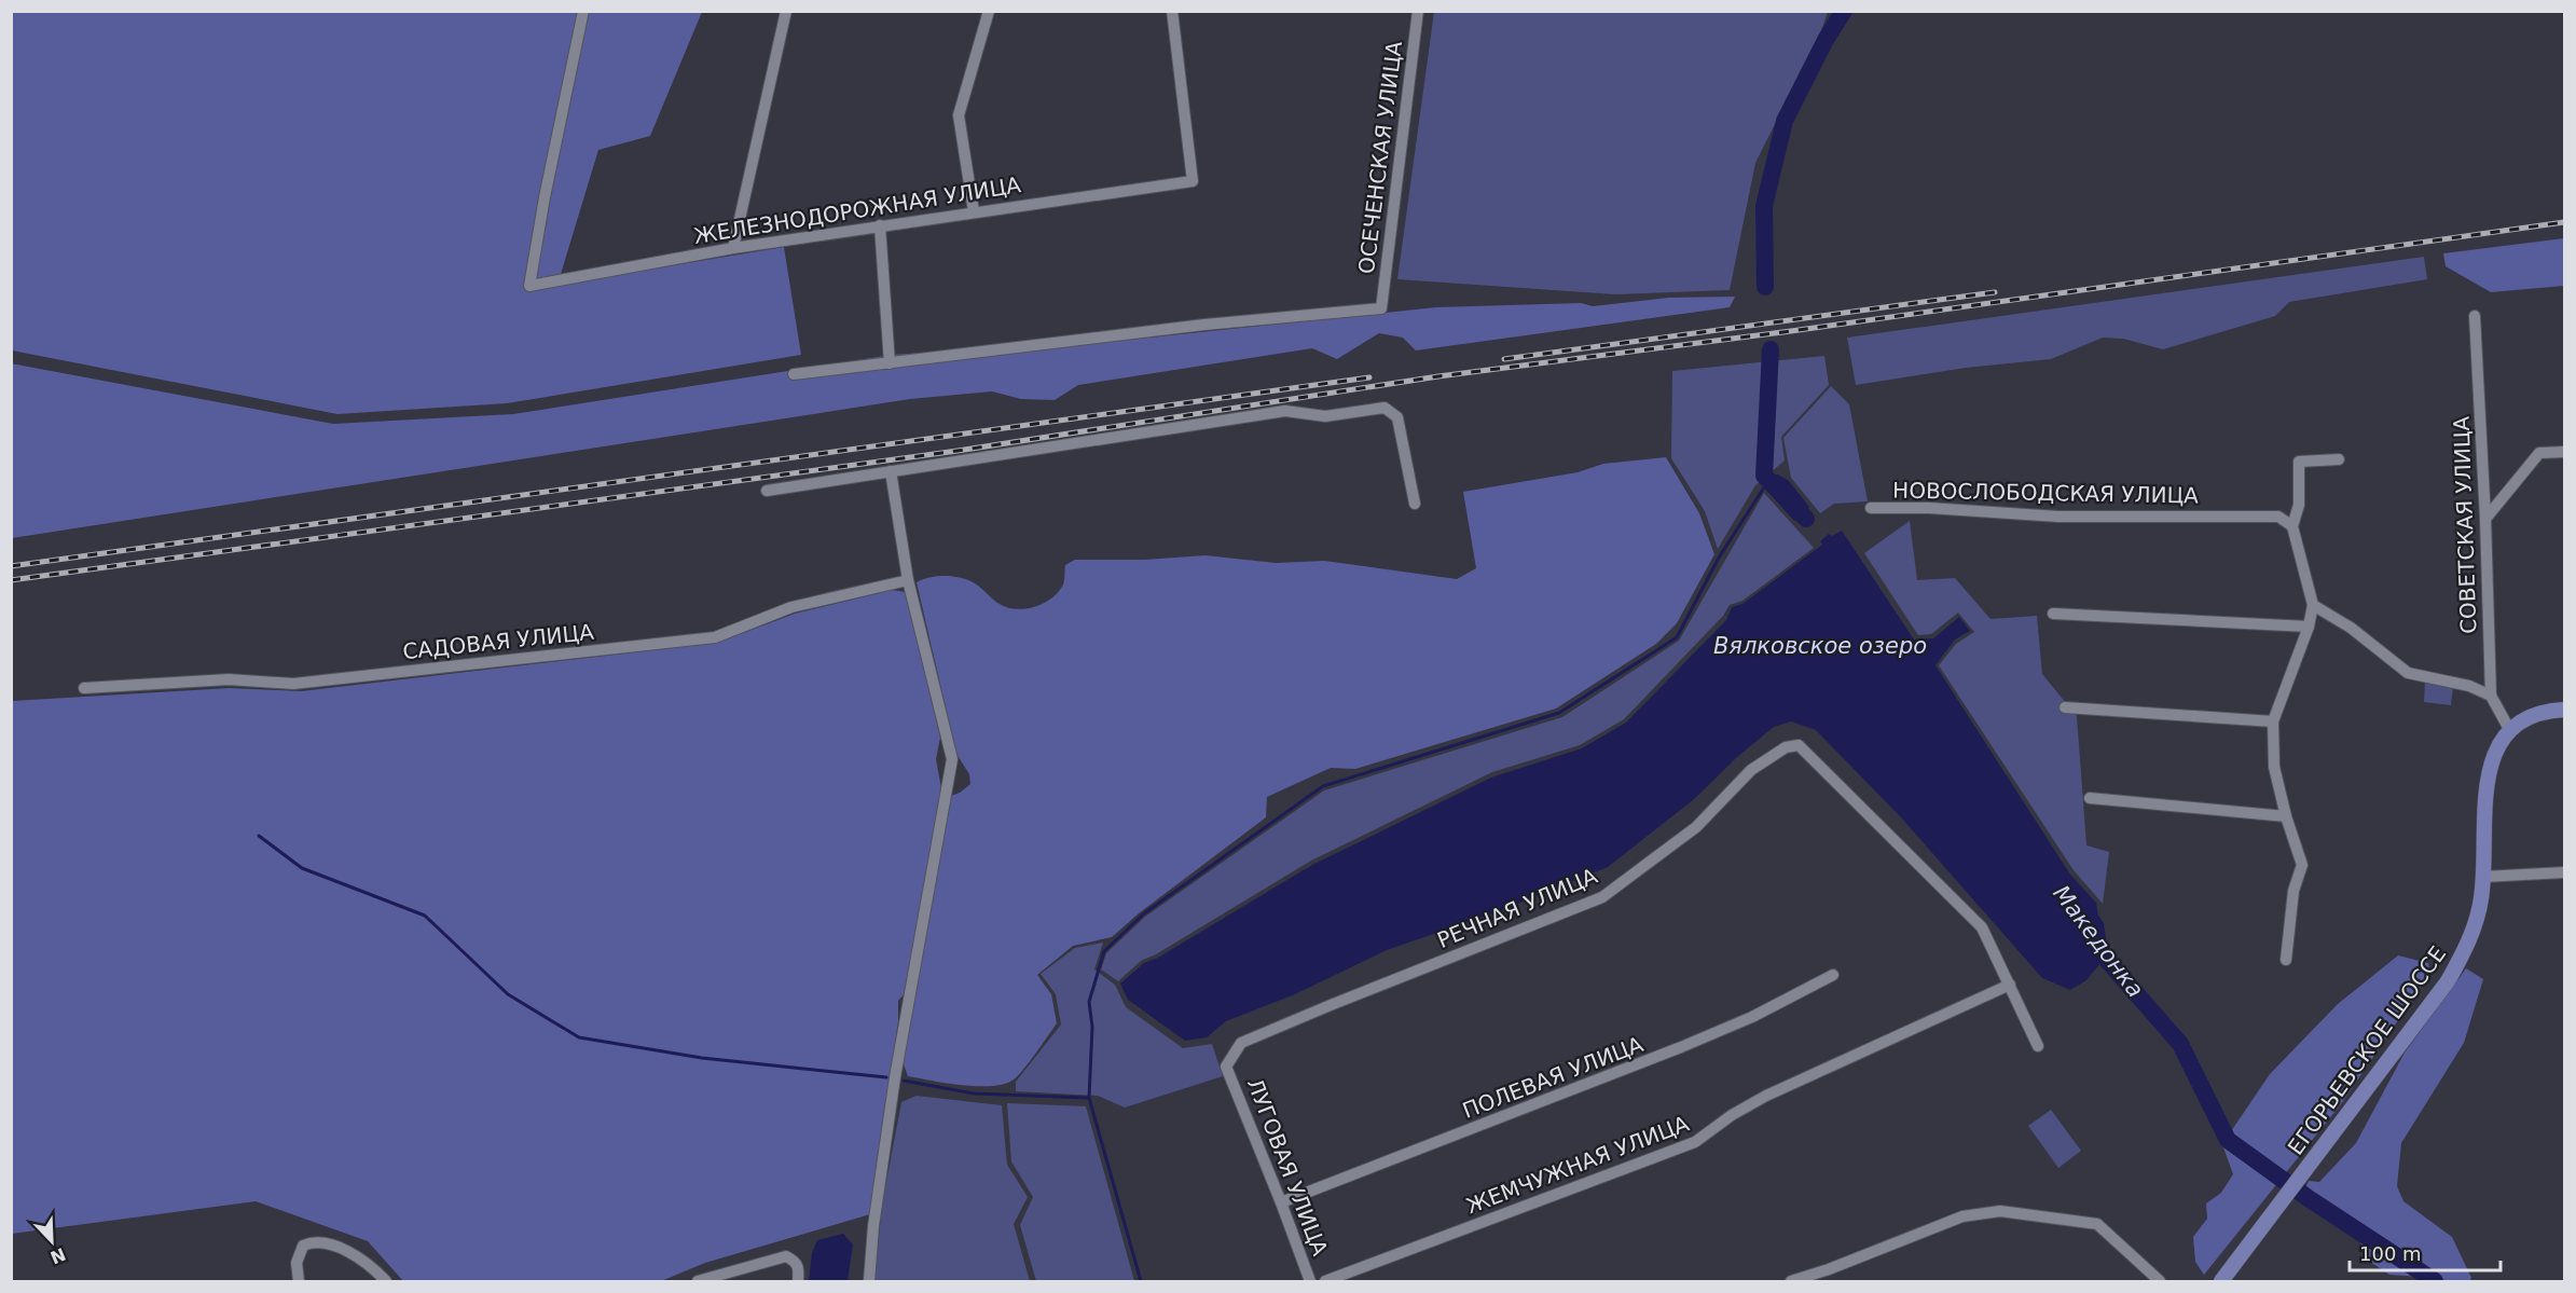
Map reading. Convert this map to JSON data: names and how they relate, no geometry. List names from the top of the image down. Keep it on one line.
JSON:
{"streets":{"main road":["ЕГОРЬЕВСКОЕ ШОССЕ"],"street":["ОСЕЧЕНСКАЯ УЛИЦА","ЖЕЛЕЗНОДОРОЖНАЯ УЛИЦА","НОВОСЛОБОДСКАЯ УЛИЦА","СОВЕТСКАЯ УЛИЦА","САДОВАЯ УЛИЦА","РЕЧНАЯ УЛИЦА","ПОЛЕВАЯ УЛИЦА","ЖЕМЧУЖНАЯ УЛИЦА","ЛУГОВАЯ УЛИЦА"]},"crossings":[["СОВЕТСКАЯ УЛИЦА","ЕГОРЬЕВСКОЕ ШОССЕ"],["РЕЧНАЯ УЛИЦА","ЖЕМЧУЖНАЯ УЛИЦА"],["РЕЧНАЯ УЛИЦА","ЛУГОВАЯ УЛИЦА"],["ПОЛЕВАЯ УЛИЦА","ЛУГОВАЯ УЛИЦА"]],"water":["Вялковское озеро","Македонка"],"scale_bar":"100 m","north":"bottom right"}
